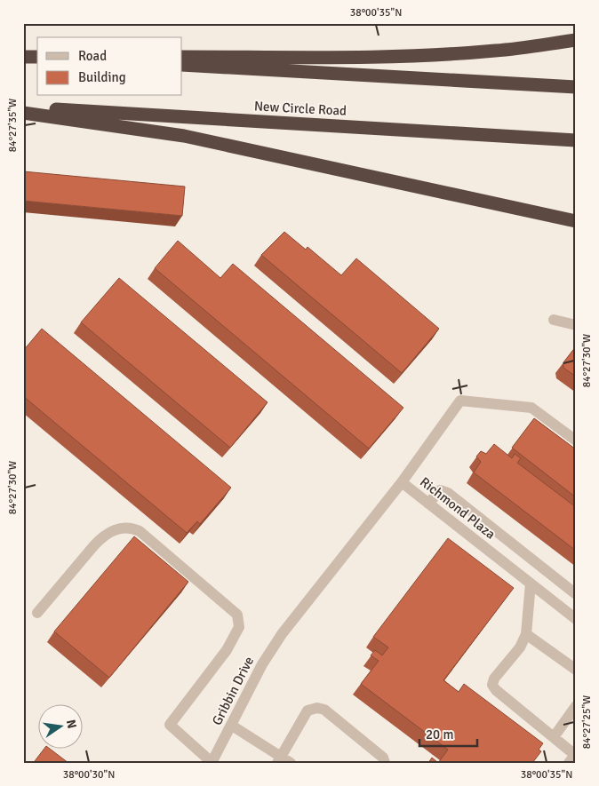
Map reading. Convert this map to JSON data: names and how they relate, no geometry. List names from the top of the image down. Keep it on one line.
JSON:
{"streets":{"highway":["New Circle Road"],"street":["Richmond Plaza","Gribbin Drive"]},"crossings":[["Richmond Plaza","Gribbin Drive"]],"legend":["Road","Building"],"scale_bar":"20 m","north":"right","coordinates":["38°00'35\"N","84°27'35\"W","84°27'30\"W","84°27'25\"W","38°00'30\"N"]}
